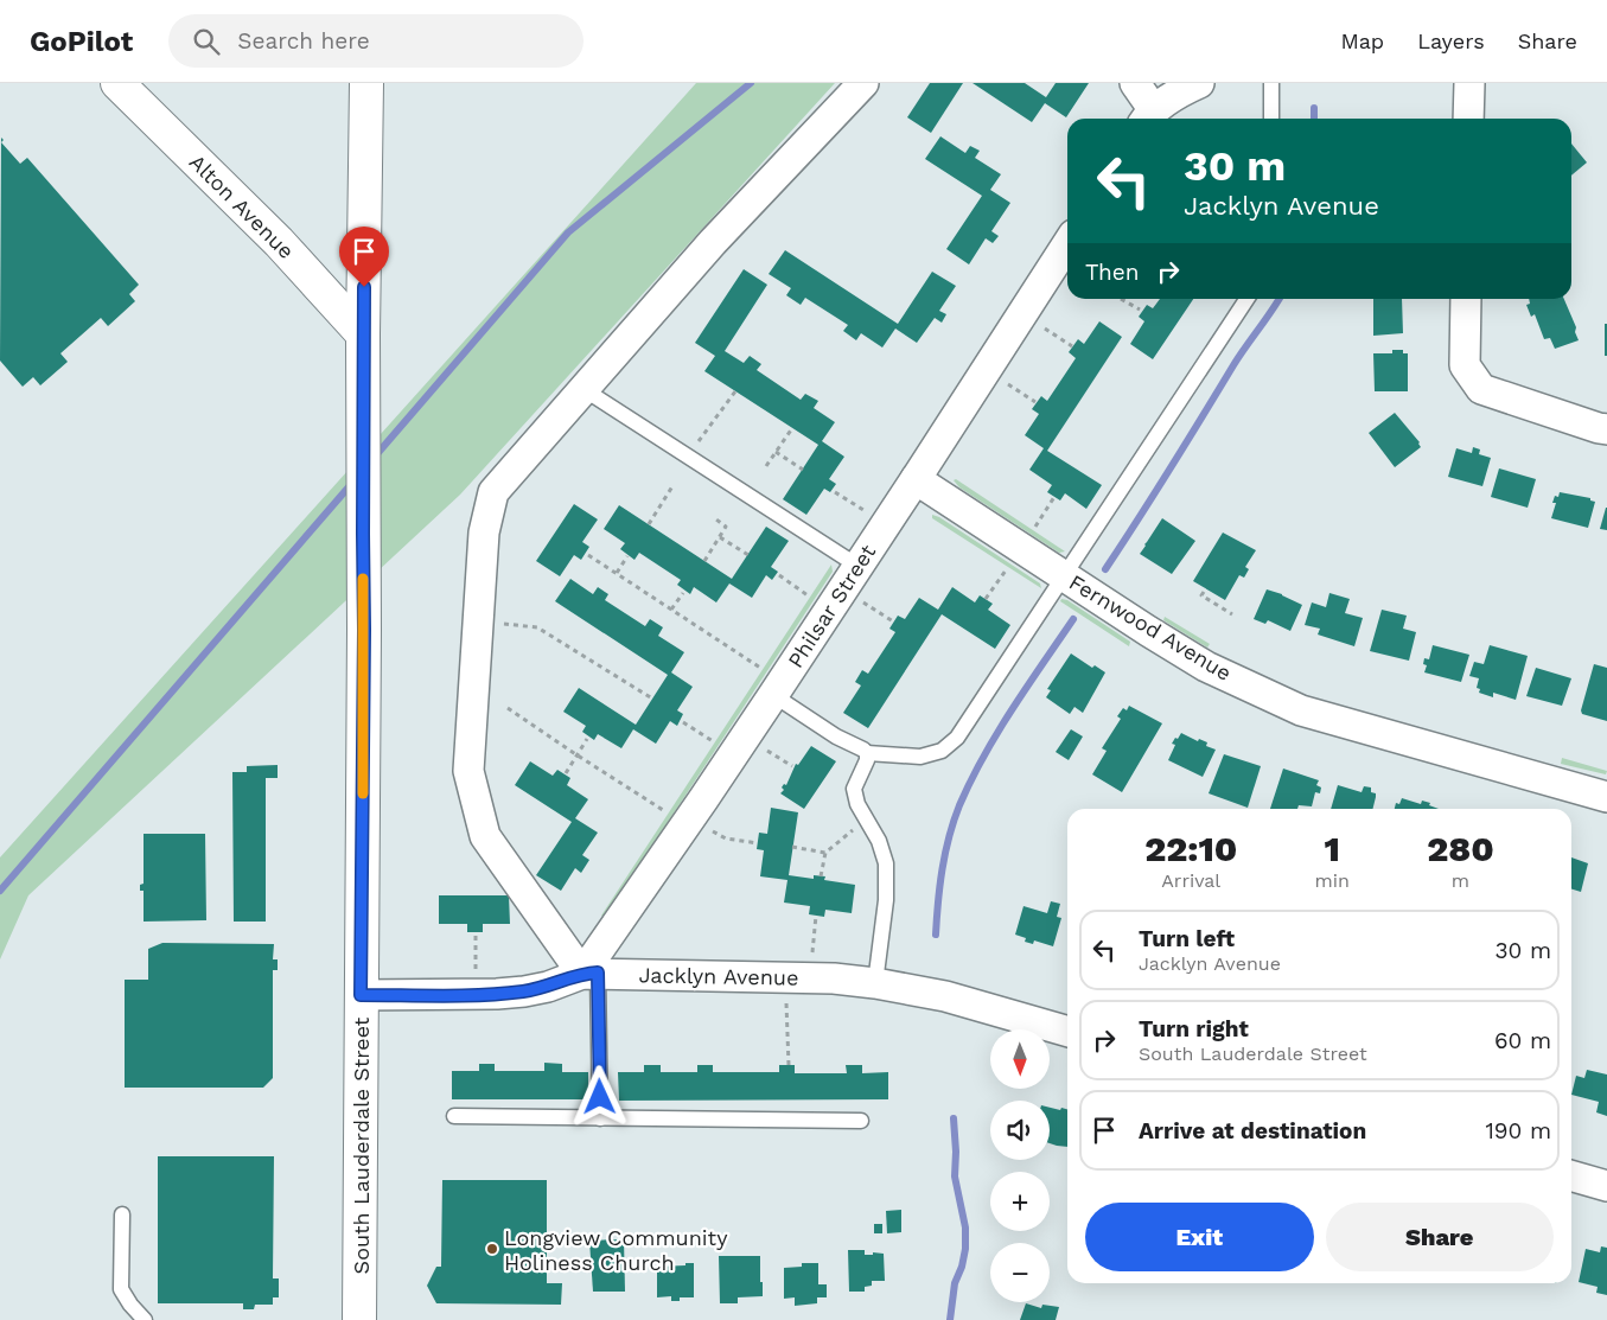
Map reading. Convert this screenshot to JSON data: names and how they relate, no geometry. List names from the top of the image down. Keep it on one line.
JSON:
{"streets":{"street":["Alton Avenue","Philsar Street","Fernwood Avenue","Jacklyn Avenue","South Lauderdale Street"]},"crossings":[["Alton Avenue","South Lauderdale Street"],["Philsar Street","Fernwood Avenue"],["Philsar Street","Jacklyn Avenue"],["Jacklyn Avenue","South Lauderdale Street"]],"places":["Longview Community Holiness Church"],"north":"bottom","page":{"header":"GoPilot","search":"Search here","nav":["Map","Layers","Share"],"turn":["30 m","Jacklyn Avenue"],"then":"Then","eta":["22:10","Arrival","1","min","280","m"],"list":[{"name":"Turn left","note":"Jacklyn Avenue","value":"30 m"},{"name":"Turn right","note":"South Lauderdale Street","value":"60 m"},{"name":"Arrive at destination","value":"190 m"}],"map_buttons":["+","−"],"buttons":["Exit","Share"]}}
